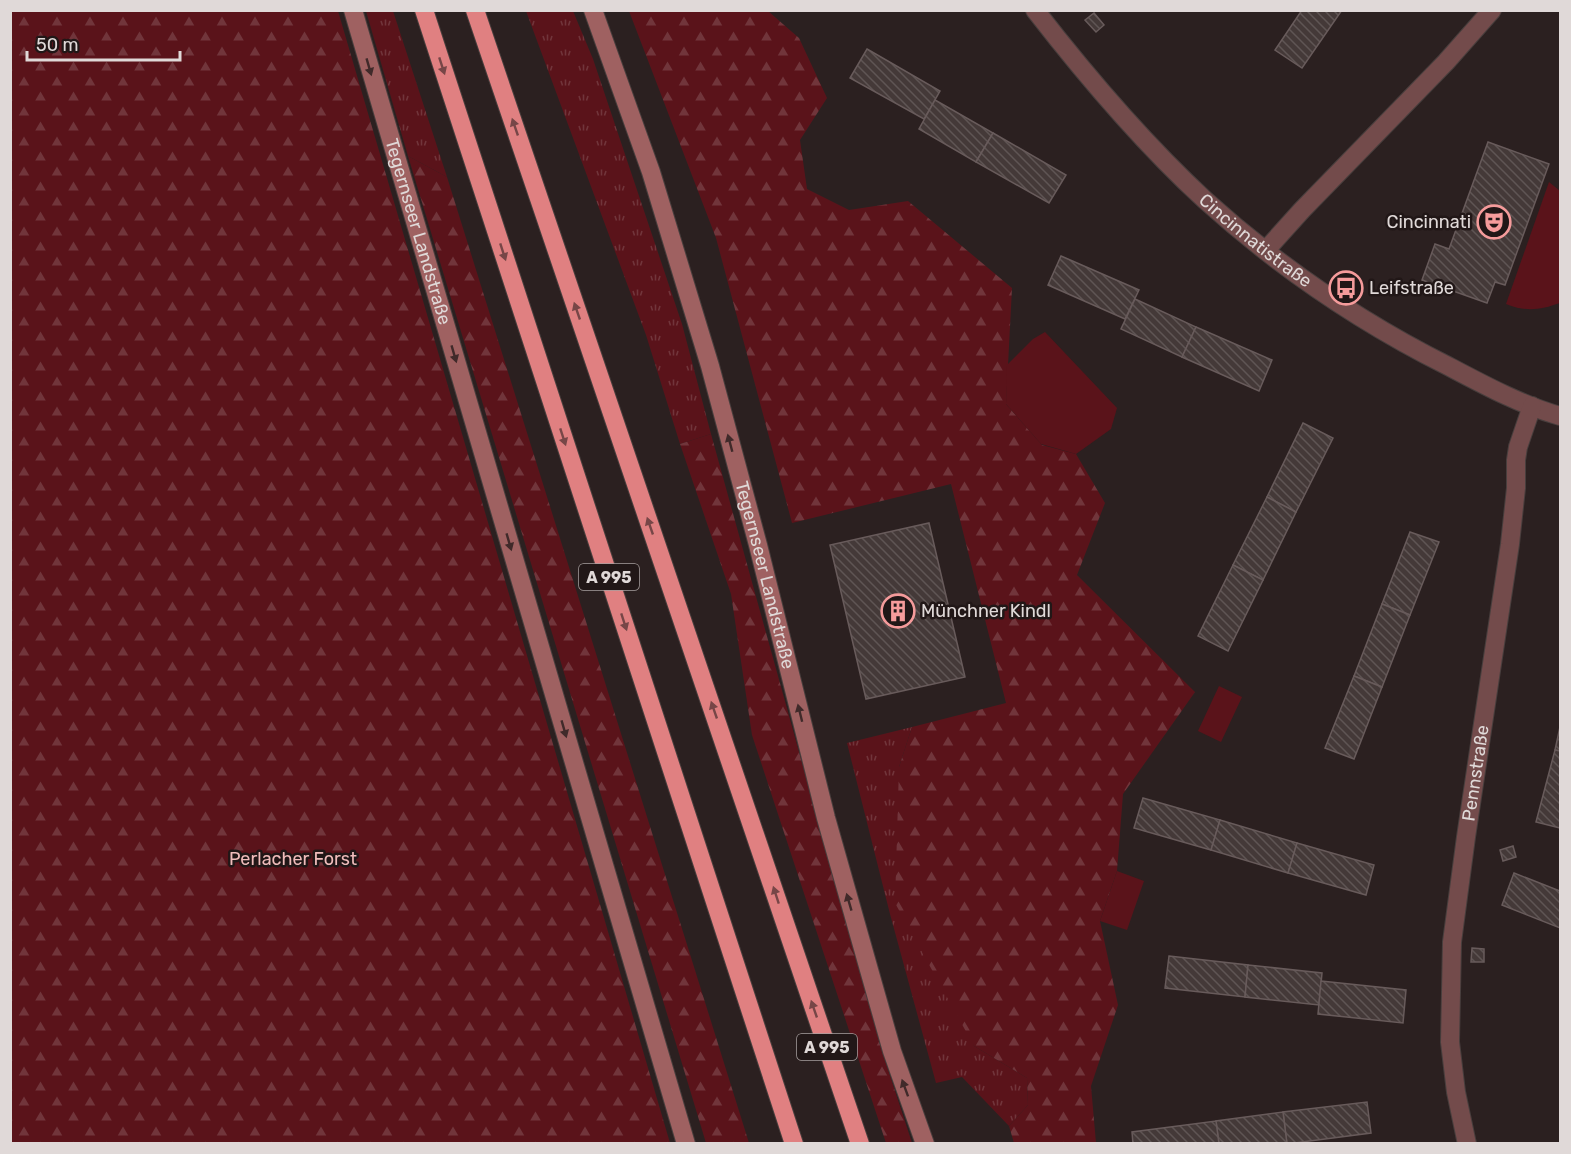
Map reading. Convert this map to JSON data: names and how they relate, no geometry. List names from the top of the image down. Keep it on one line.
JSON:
{"streets":{"highway":["A 995"],"main road":["Tegernseer Landstraße"],"street":["Cincinnatistraße","Pennstraße"]},"crossings":[["Cincinnatistraße","Pennstraße"]],"parks":["Perlacher Forst"],"places":{"theatre":["Cincinnati"],"bus stop":["Leifstraße"],"building":["Münchner Kindl"]},"scale_bar":"50 m"}
